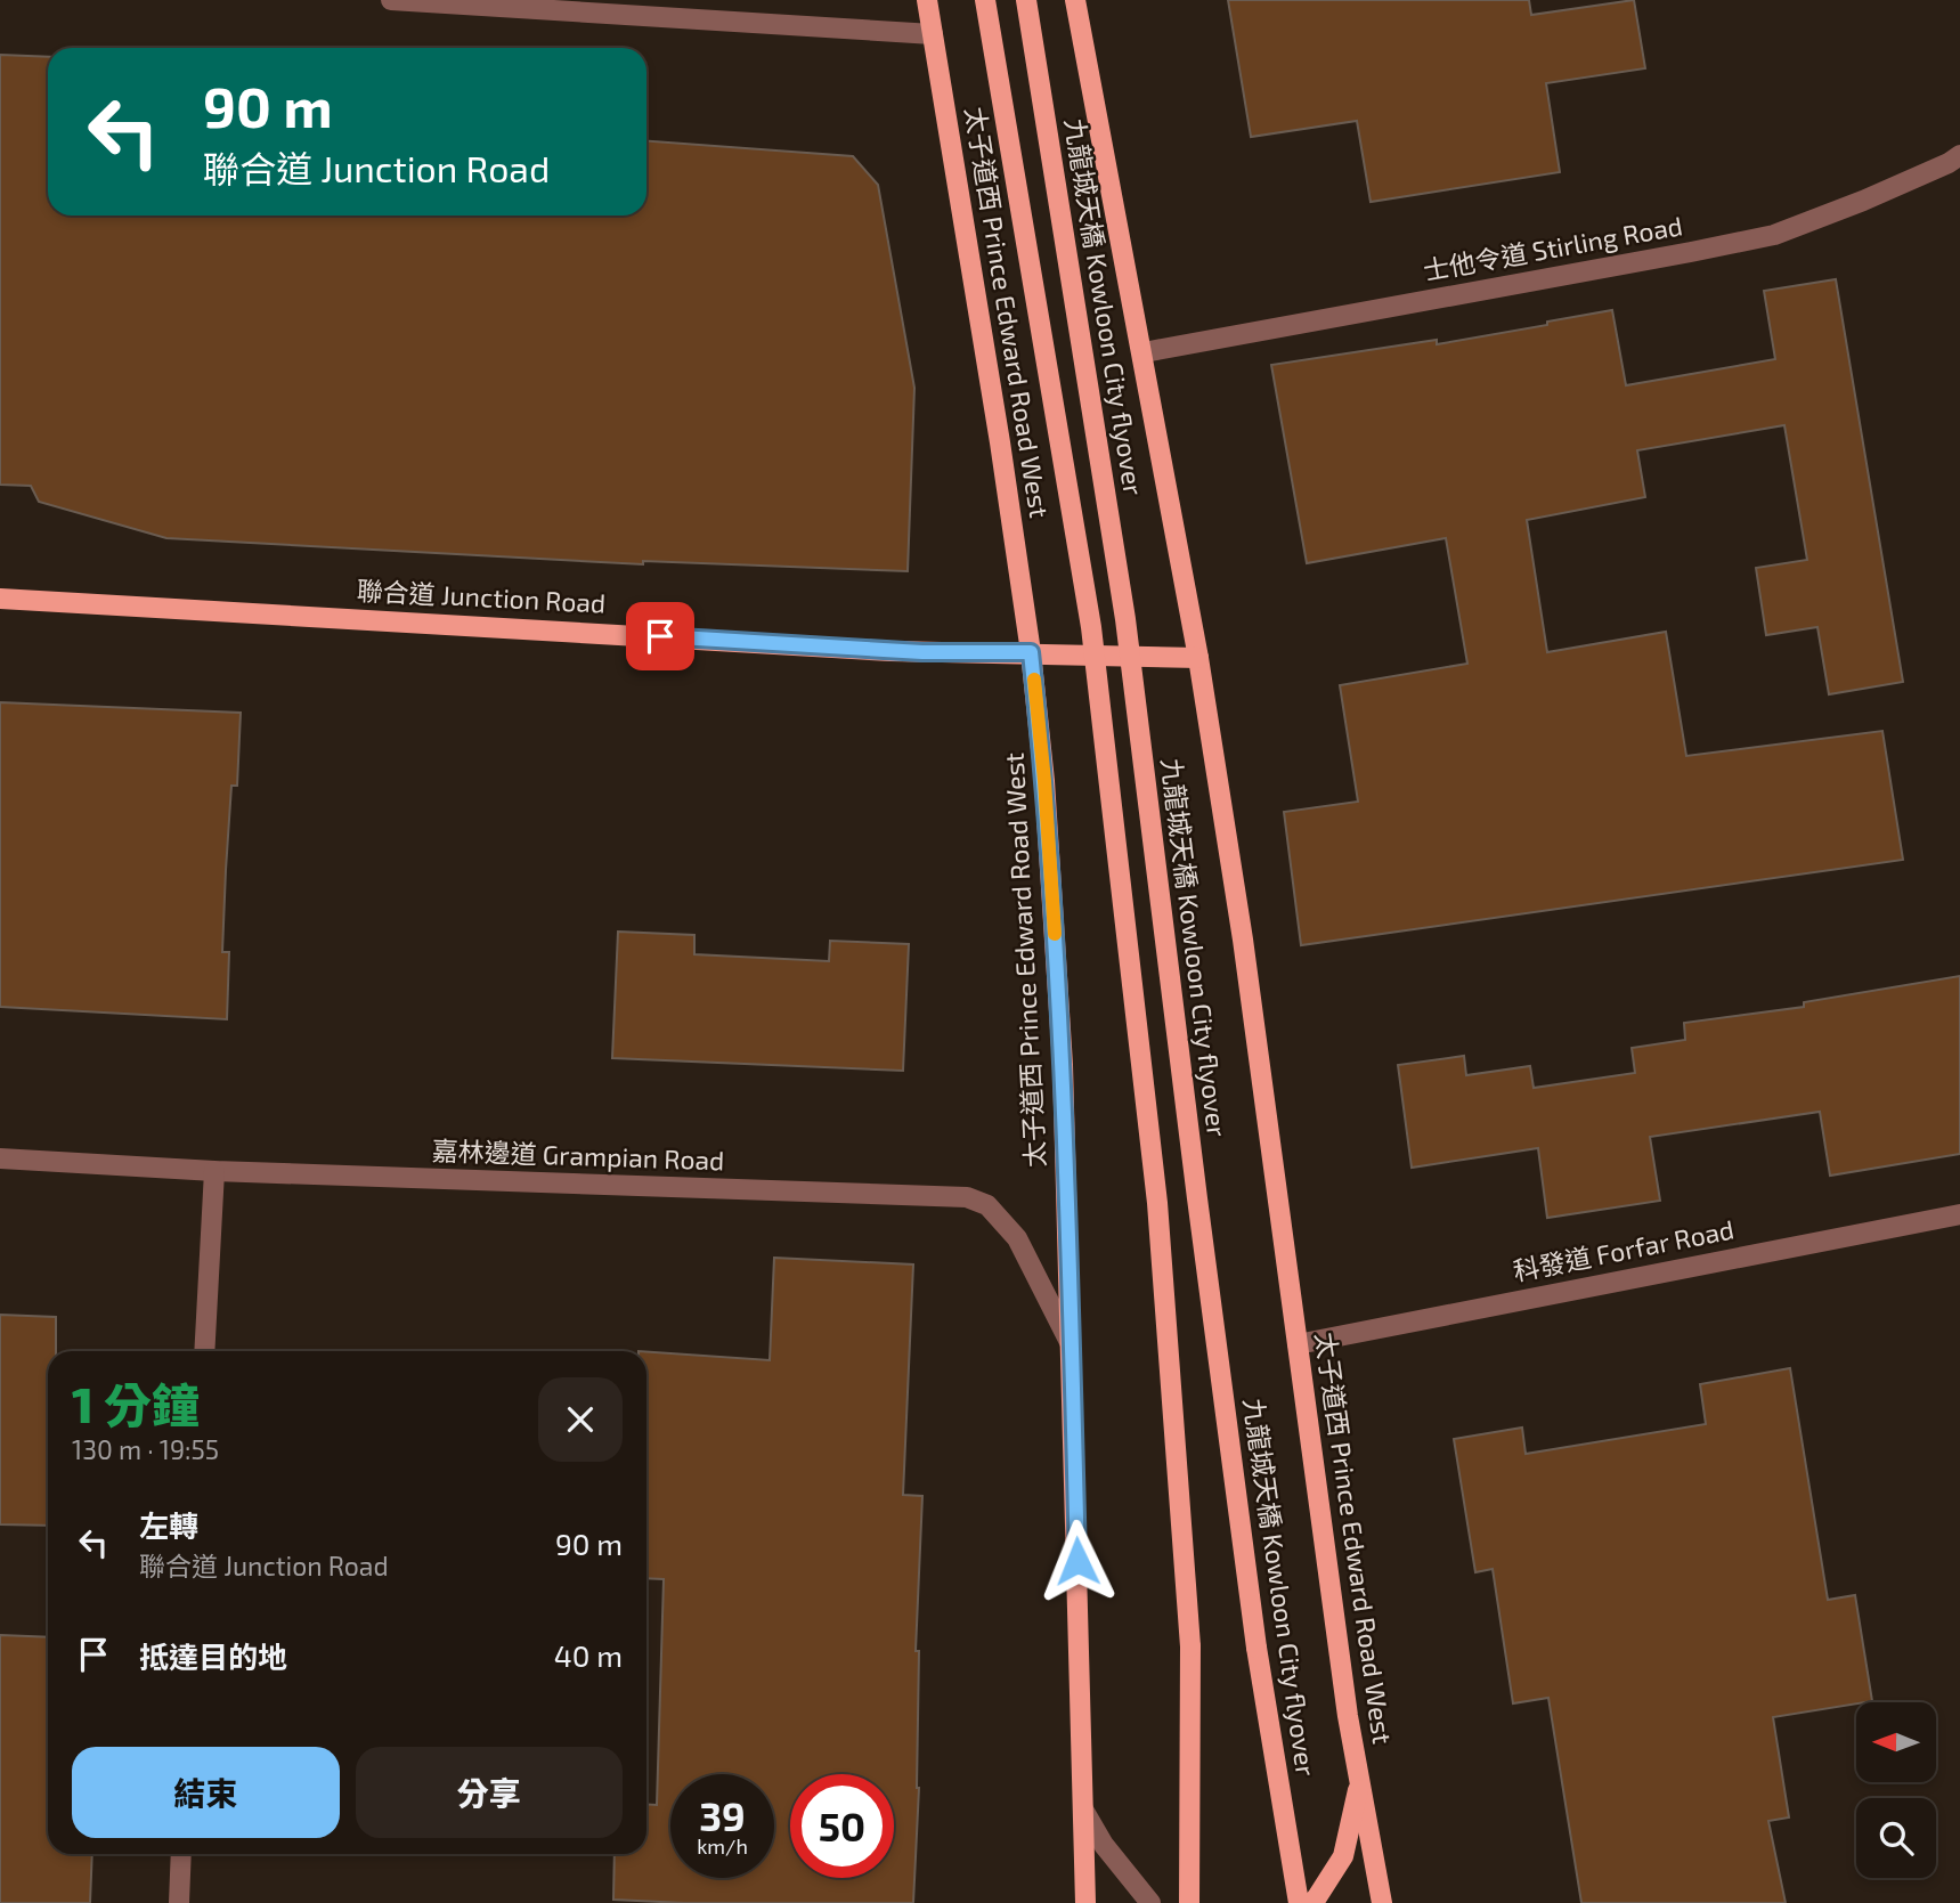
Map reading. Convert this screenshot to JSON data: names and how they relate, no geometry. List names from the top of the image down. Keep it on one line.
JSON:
{"streets":{"main road":["九龍城天橋 Kowloon City flyover","太子道西 Prince Edward Road West","聯合道 Junction Road"],"street":["士他令道 Stirling Road","嘉林邊道 Grampian Road","科發道 Forfar Road"]},"crossings":[["士他令道 Stirling Road","太子道西 Prince Edward Road West"],["太子道西 Prince Edward Road West","聯合道 Junction Road"],["太子道西 Prince Edward Road West","嘉林邊道 Grampian Road"],["太子道西 Prince Edward Road West","科發道 Forfar Road"]],"north":"left","page":{"turn":["90 m","聯合道 Junction Road"],"heading":["1 分鐘","130 m · 19:55"],"list":[{"name":"左轉","note":"聯合道 Junction Road","value":"90 m"},{"name":"抵達目的地","value":"40 m"}],"buttons":["結束","分享"],"speed":"39 km/h","limit":"50"}}
